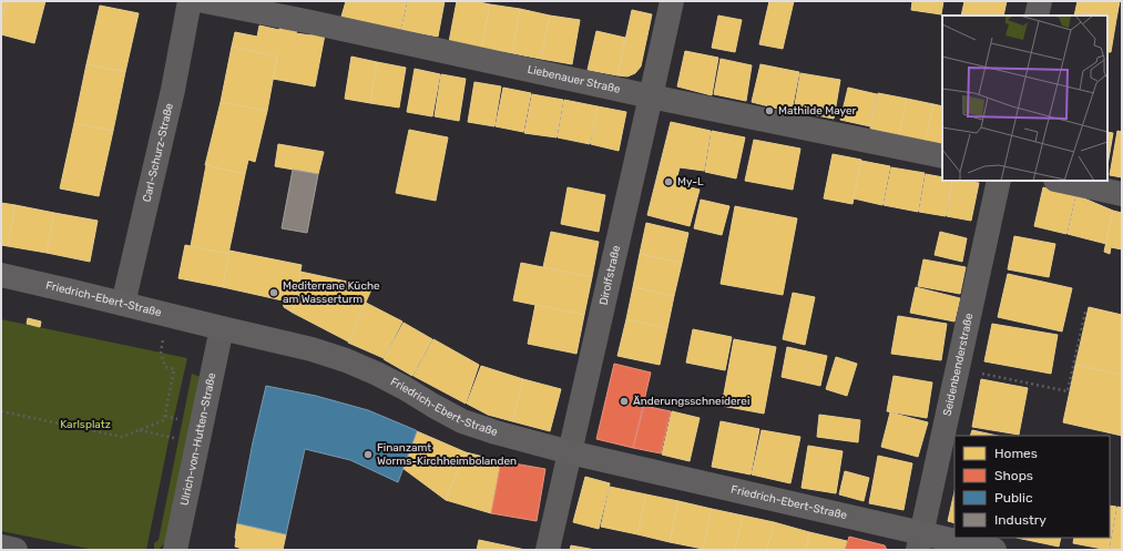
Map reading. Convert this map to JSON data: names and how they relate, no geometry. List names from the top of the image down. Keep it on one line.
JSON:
{"streets":{"street":["Liebenauer Straße","Carl-Schurz-Straße","Dirolfstraße","Friedrich-Ebert-Straße","Seidenbenderstraße","Ulrich-von-Hutten-Straße"]},"crossings":[["Liebenauer Straße","Dirolfstraße"],["Carl-Schurz-Straße","Friedrich-Ebert-Straße"],["Dirolfstraße","Friedrich-Ebert-Straße"],["Friedrich-Ebert-Straße","Seidenbenderstraße"],["Friedrich-Ebert-Straße","Ulrich-von-Hutten-Straße"]],"parks":["Karlsplatz"],"places":["Mathilde Mayer","My-L","Mediterrane Küche am Wasserturm","Änderungsschneiderei","Finanzamt Worms-Kirchheimbolanden"],"legend":["Homes","Shops","Public","Industry"]}
